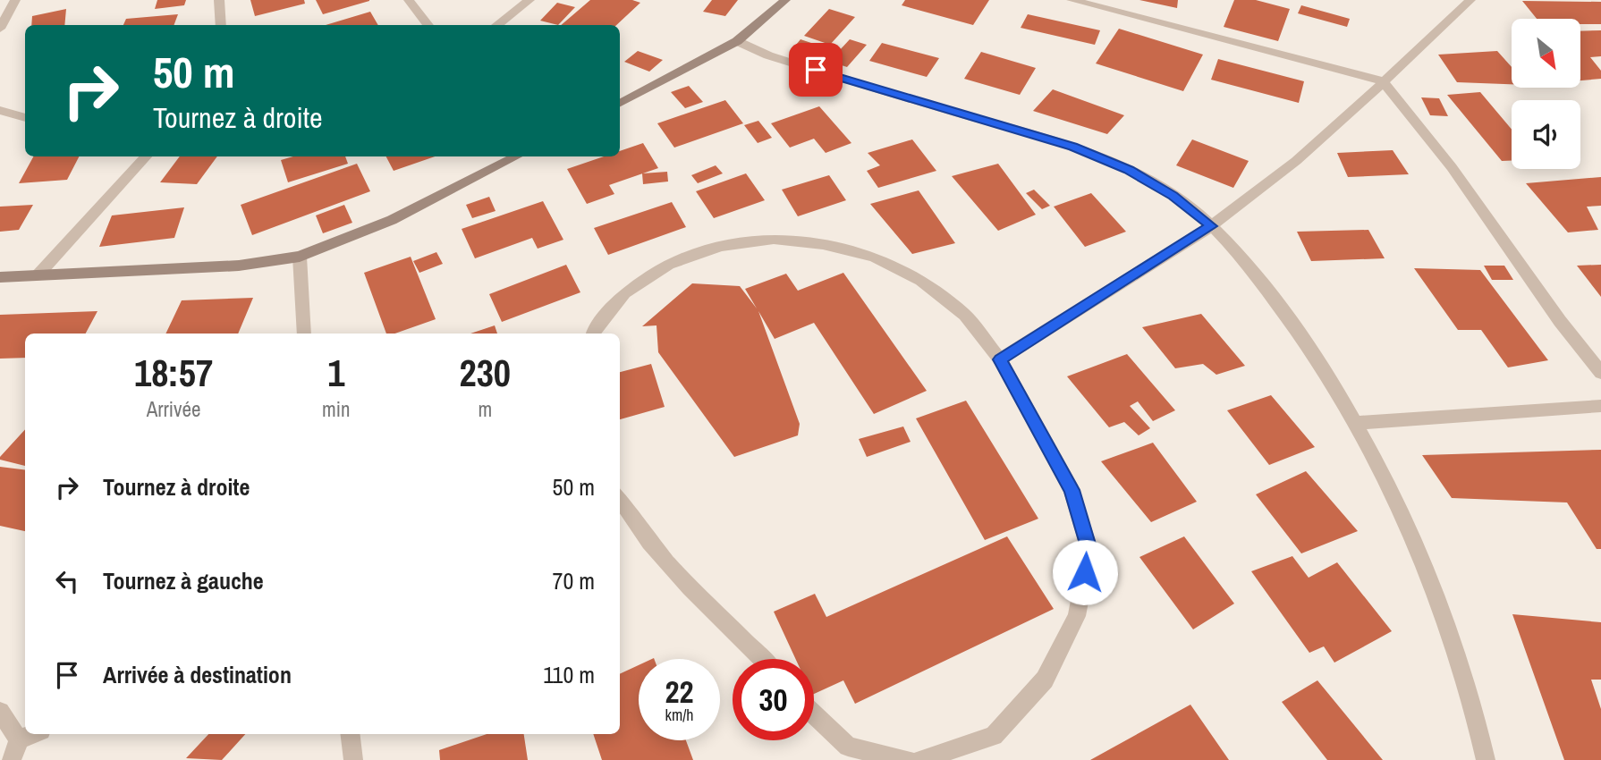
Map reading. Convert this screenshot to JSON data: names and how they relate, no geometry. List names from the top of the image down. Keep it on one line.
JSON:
{"north":"bottom right","page":{"turn":["50 m","Tournez à droite"],"eta":["18:57","Arrivée","1","min","230","m"],"list":[{"name":"Tournez à droite","value":"50 m"},{"name":"Tournez à gauche","value":"70 m"},{"name":"Arrivée à destination","value":"110 m"}],"speed":"22 km/h","limit":"30"}}
